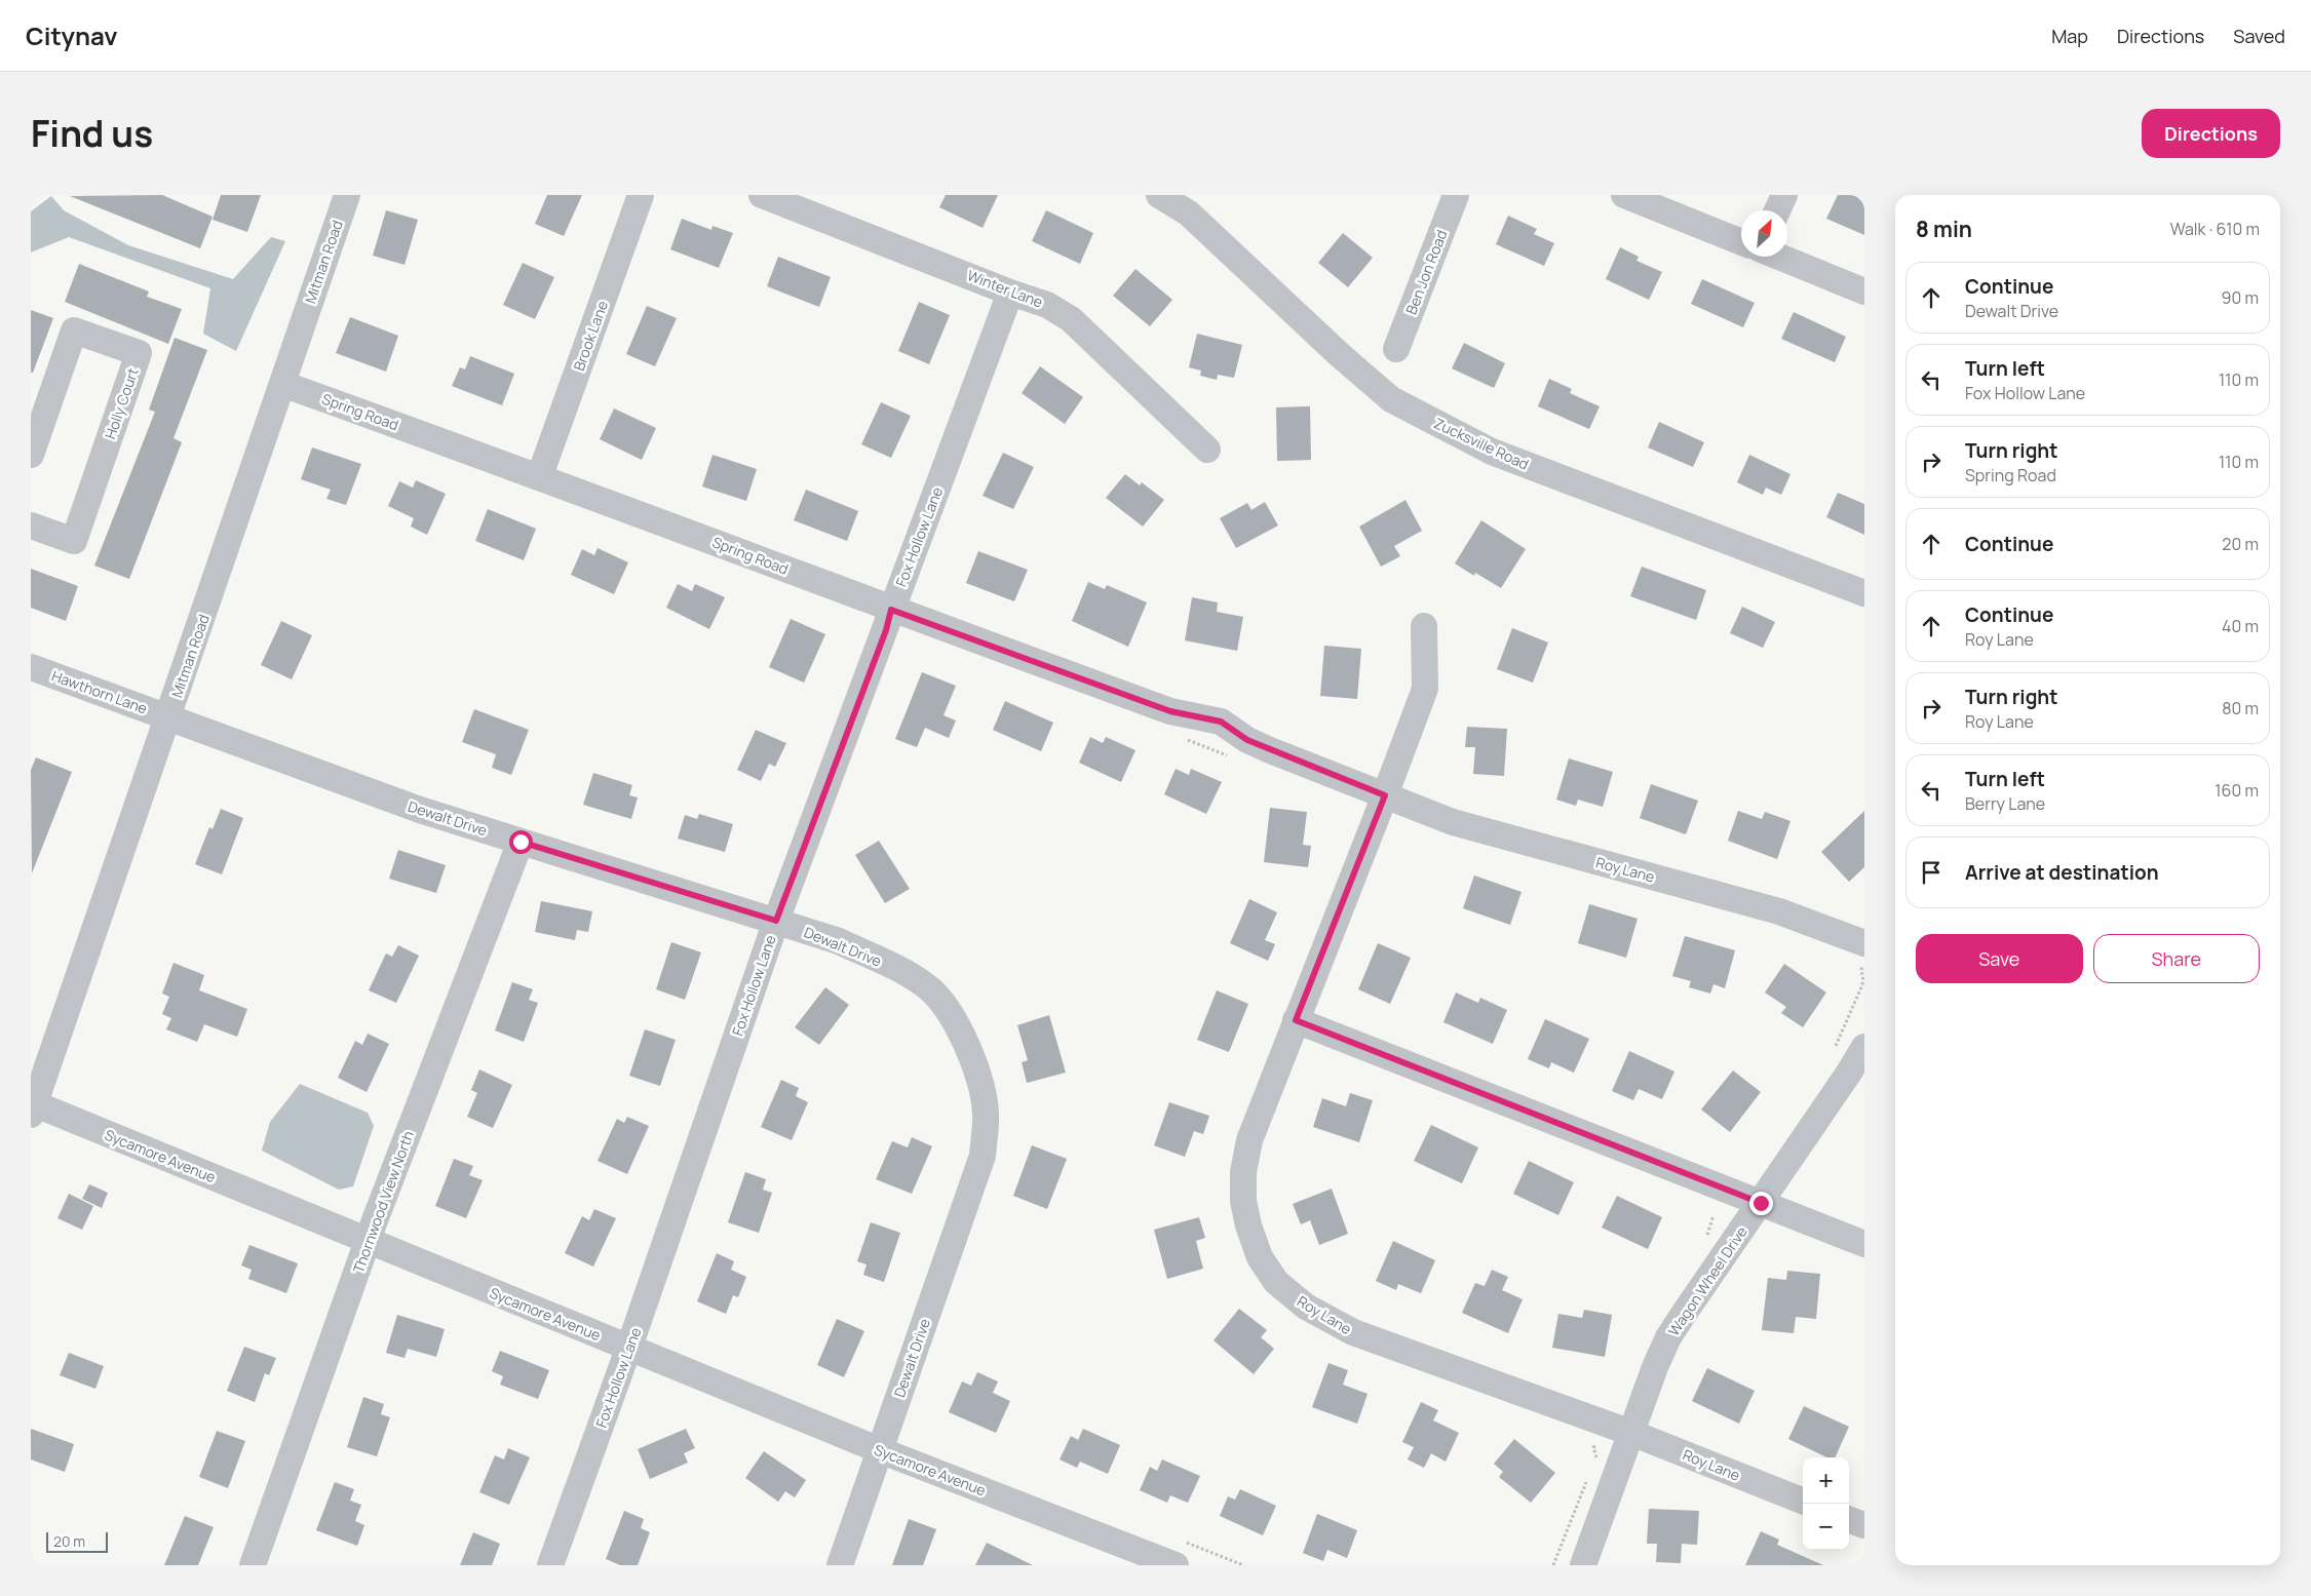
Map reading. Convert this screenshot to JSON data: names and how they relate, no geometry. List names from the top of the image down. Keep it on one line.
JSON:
{"streets":{"street":["Mitman Road","Ben Jon Road","Winter Lane","Brook Lane","Holly Court","Spring Road","Zucksville Road","Fox Hollow Lane","Hawthorn Lane","Dewalt Drive","Roy Lane","Sycamore Avenue","Thornwood View North","Wagon Wheel Drive"]},"crossings":[["Mitman Road","Spring Road"],["Mitman Road","Hawthorn Lane"],["Mitman Road","Dewalt Drive"],["Mitman Road","Sycamore Avenue"],["Winter Lane","Fox Hollow Lane"],["Brook Lane","Spring Road"],["Spring Road","Fox Hollow Lane"],["Spring Road","Roy Lane"],["Fox Hollow Lane","Dewalt Drive"],["Fox Hollow Lane","Sycamore Avenue"],["Hawthorn Lane","Dewalt Drive"],["Dewalt Drive","Sycamore Avenue"],["Dewalt Drive","Thornwood View North"],["Roy Lane","Wagon Wheel Drive"],["Sycamore Avenue","Thornwood View North"]],"scale_bar":"20 m","north":"top right","page":{"header":"Citynav","nav":["Map","Directions","Saved"],"title":"Find us","buttons":["Directions",["Save","Share"]],"heading":["8 min","Walk · 610 m"],"list":[["Continue","Dewalt Drive","90 m"],["Turn left","Fox Hollow Lane","110 m"],["Turn right","Spring Road","110 m"],["Continue","20 m"],["Continue","Roy Lane","40 m"],["Turn right","Roy Lane","80 m"],["Turn left","Berry Lane","160 m"],"Arrive at destination"],"map_buttons":["+","−"],"scale":"20 m"}}
